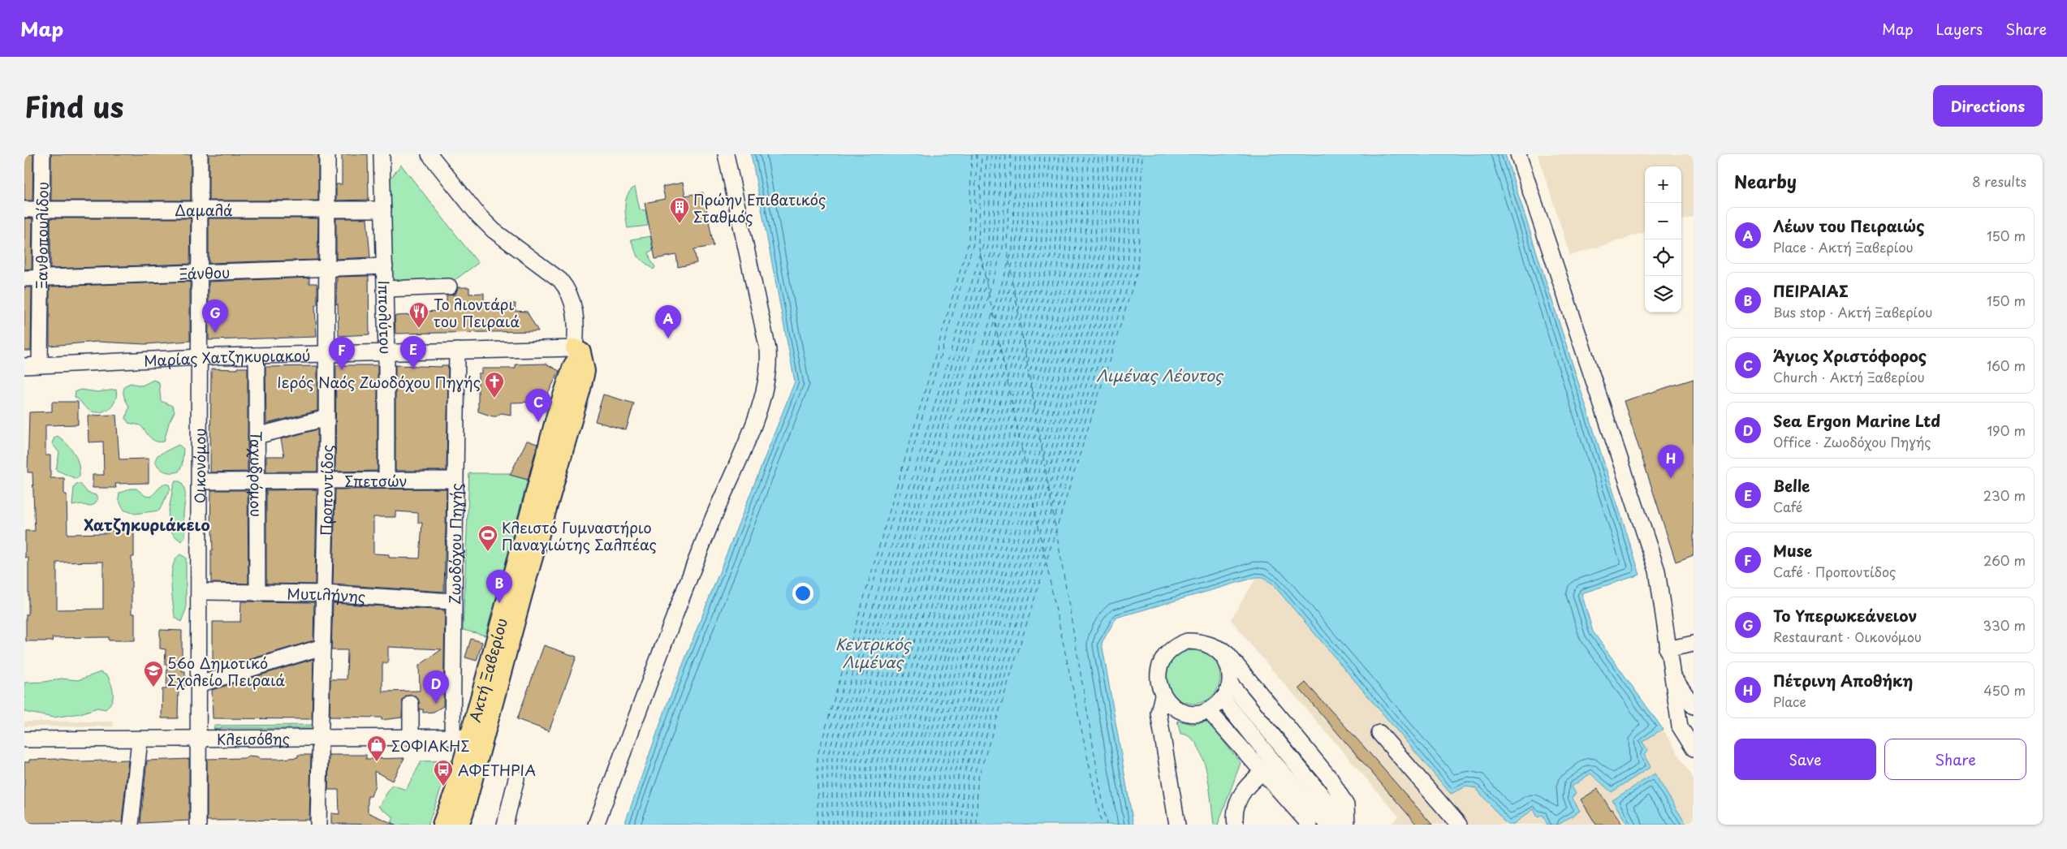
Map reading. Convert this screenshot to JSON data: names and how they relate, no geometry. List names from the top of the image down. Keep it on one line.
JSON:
{"streets":{"main road":["Ακτή Ξαβερίου"],"street":["Δαμαλά","Ξανθοπουλίδου","Ξάνθου","Ιππολύτου","Μαρίας Χατζηκυριακού","Οικονόμου","Ταχυδρόμου","Σπετσών","Προποντίδος","Ζωοδόχου Πηγής","Μυτιλήνης","Κλεισόβης"]},"crossings":[["Δαμαλά","Ξανθοπουλίδου"],["Δαμαλά","Ιππολύτου"],["Δαμαλά","Οικονόμου"],["Δαμαλά","Προποντίδος"],["Ξανθοπουλίδου","Ξάνθου"],["Ξανθοπουλίδου","Μαρίας Χατζηκυριακού"],["Ξάνθου","Ιππολύτου"],["Ξάνθου","Οικονόμου"],["Ξάνθου","Προποντίδος"],["Ιππολύτου","Μαρίας Χατζηκυριακού"],["Ιππολύτου","Σπετσών"],["Μαρίας Χατζηκυριακού","Οικονόμου"],["Μαρίας Χατζηκυριακού","Ταχυδρόμου"],["Μαρίας Χατζηκυριακού","Προποντίδος"],["Μαρίας Χατζηκυριακού","Ζωοδόχου Πηγής"],["Μαρίας Χατζηκυριακού","Ακτή Ξαβερίου"],["Οικονόμου","Σπετσών"],["Οικονόμου","Μυτιλήνης"],["Οικονόμου","Κλεισόβης"],["Ταχυδρόμου","Σπετσών"],["Ταχυδρόμου","Μυτιλήνης"],["Σπετσών","Προποντίδος"],["Σπετσών","Ζωοδόχου Πηγής"],["Προποντίδος","Μυτιλήνης"],["Προποντίδος","Κλεισόβης"],["Ζωοδόχου Πηγής","Μυτιλήνης"],["Ζωοδόχου Πηγής","Ακτή Ξαβερίου"],["Ζωοδόχου Πηγής","Κλεισόβης"],["Ακτή Ξαβερίου","Κλεισόβης"]],"districts":["Χατζηκυριάκειο"],"water":["Λιμένας Λέοντος","Κεντρικός Λιμένας"],"places":{"building":["Πρώην Επιβατικός Σταθμός"],"restaurant":["Το λιοντάρι του Πειραιά"],"church":["Ιερός Ναός Ζωοδόχου Πηγής"],"sports":["Κλειστό Γυμναστήριο Παναγιώτης Σαλπέας"],"school or university":["56ο Δημοτικό Σχολείο Πειραιά"],"shop":["ΣΟΦΙΑΚΗΣ"],"bus stop":["ΑΦΕΤΗΡΙΑ"]},"page":{"header":"Map","nav":["Map","Layers","Share"],"title":"Find us","buttons":["Directions",["Save","Share"]],"heading":["Nearby","8 results"],"map_buttons":["+","−"],"list":[{"mark":"A","name":"Λέων του Πειραιώς","note":"Place · Ακτή Ξαβερίου","value":"150 m"},{"mark":"B","name":"ΠΕΙΡΑΙΑΣ","note":"Bus stop · Ακτή Ξαβερίου","value":"150 m"},{"mark":"C","name":"Άγιος Χριστόφορος","note":"Church · Ακτή Ξαβερίου","value":"160 m"},{"mark":"D","name":"Sea Ergon Marine Ltd","note":"Office · Ζωοδόχου Πηγής","value":"190 m"},{"mark":"E","name":"Belle","note":"Café","value":"230 m"},{"mark":"F","name":"Muse","note":"Café · Προποντίδος","value":"260 m"},{"mark":"G","name":"Το Υπερωκεάνειον","note":"Restaurant · Οικονόμου","value":"330 m"},{"mark":"H","name":"Πέτρινη Αποθήκη","note":"Place","value":"450 m"}],"pins":["G","A","E","F","C","H","B","D"]}}
